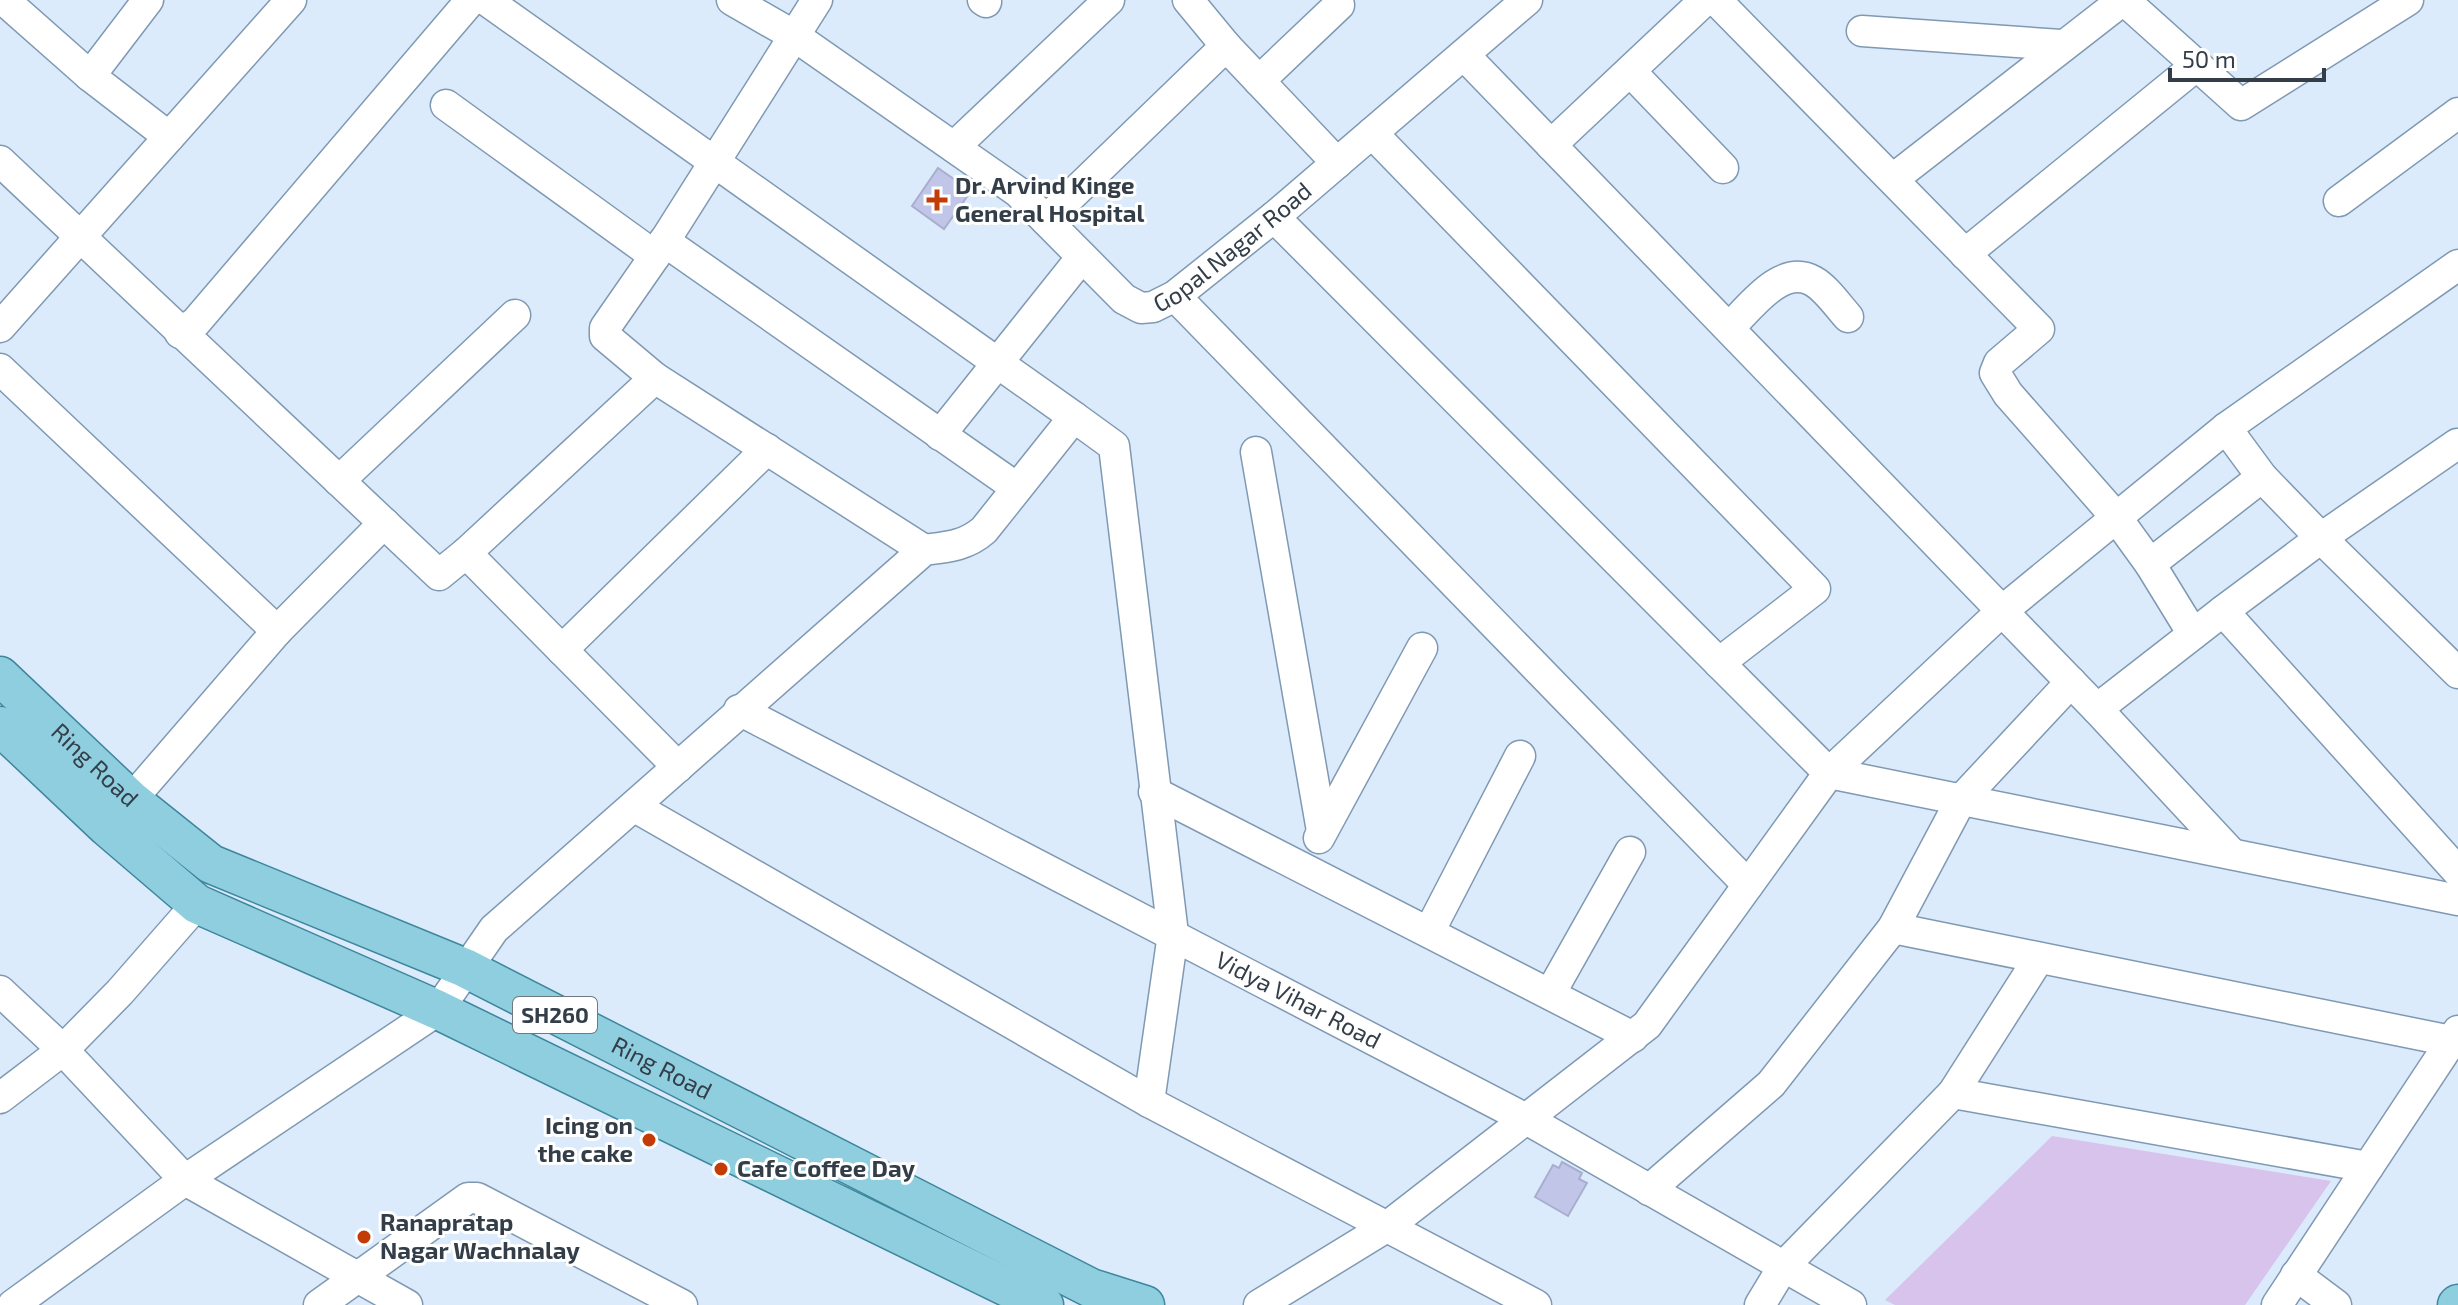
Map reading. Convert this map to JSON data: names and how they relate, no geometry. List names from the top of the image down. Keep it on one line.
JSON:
{"streets":{"main road":["Ring Road","SH260"],"street":["Gopal Nagar Road","Vidya Vihar Road"]},"places":{"health":["Dr. Arvind Kinge General Hospital"],"other":["Icing on the cake","Cafe Coffee Day","Ranapratap Nagar Wachnalay"]},"scale_bar":"50 m"}
